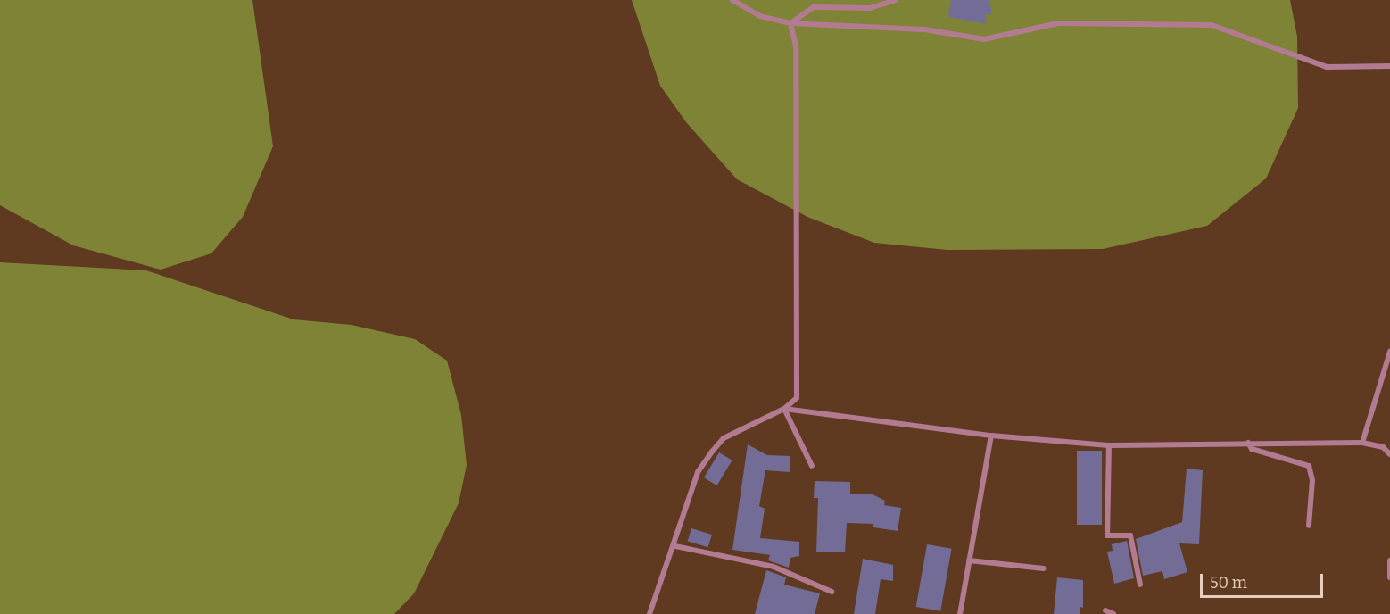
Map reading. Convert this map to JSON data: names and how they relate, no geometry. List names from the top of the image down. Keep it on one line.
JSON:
{"scale_bar":"50 m"}
